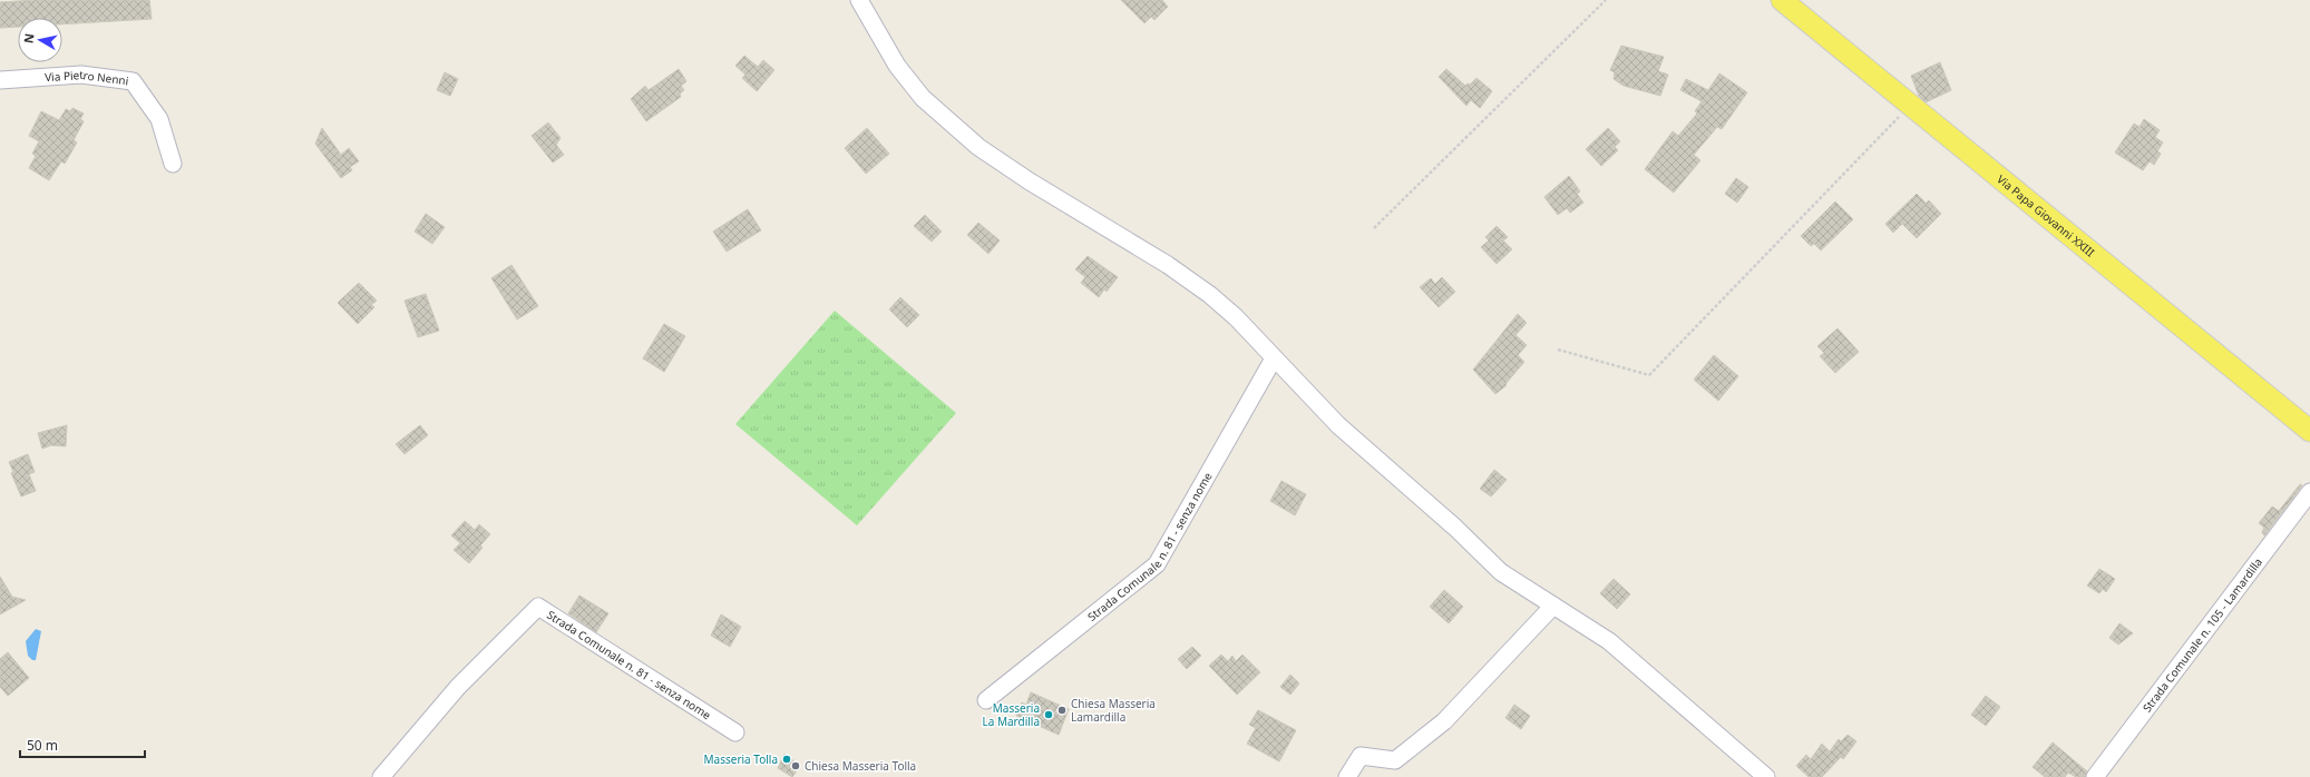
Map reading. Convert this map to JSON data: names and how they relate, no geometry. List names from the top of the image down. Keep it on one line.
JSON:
{"streets":{"main road":["Via Papa Giovanni XXIII"],"street":["Via Pietro Nenni","Strada Comunale n. 81 - senza nome","Strada Comunale n. 105 - Lamardilla"]},"places":["Chiesa Masseria Lamardilla","Masseria La Mardilla","Masseria Tolla","Chiesa Masseria Tolla"],"scale_bar":"50 m","north":"left"}
